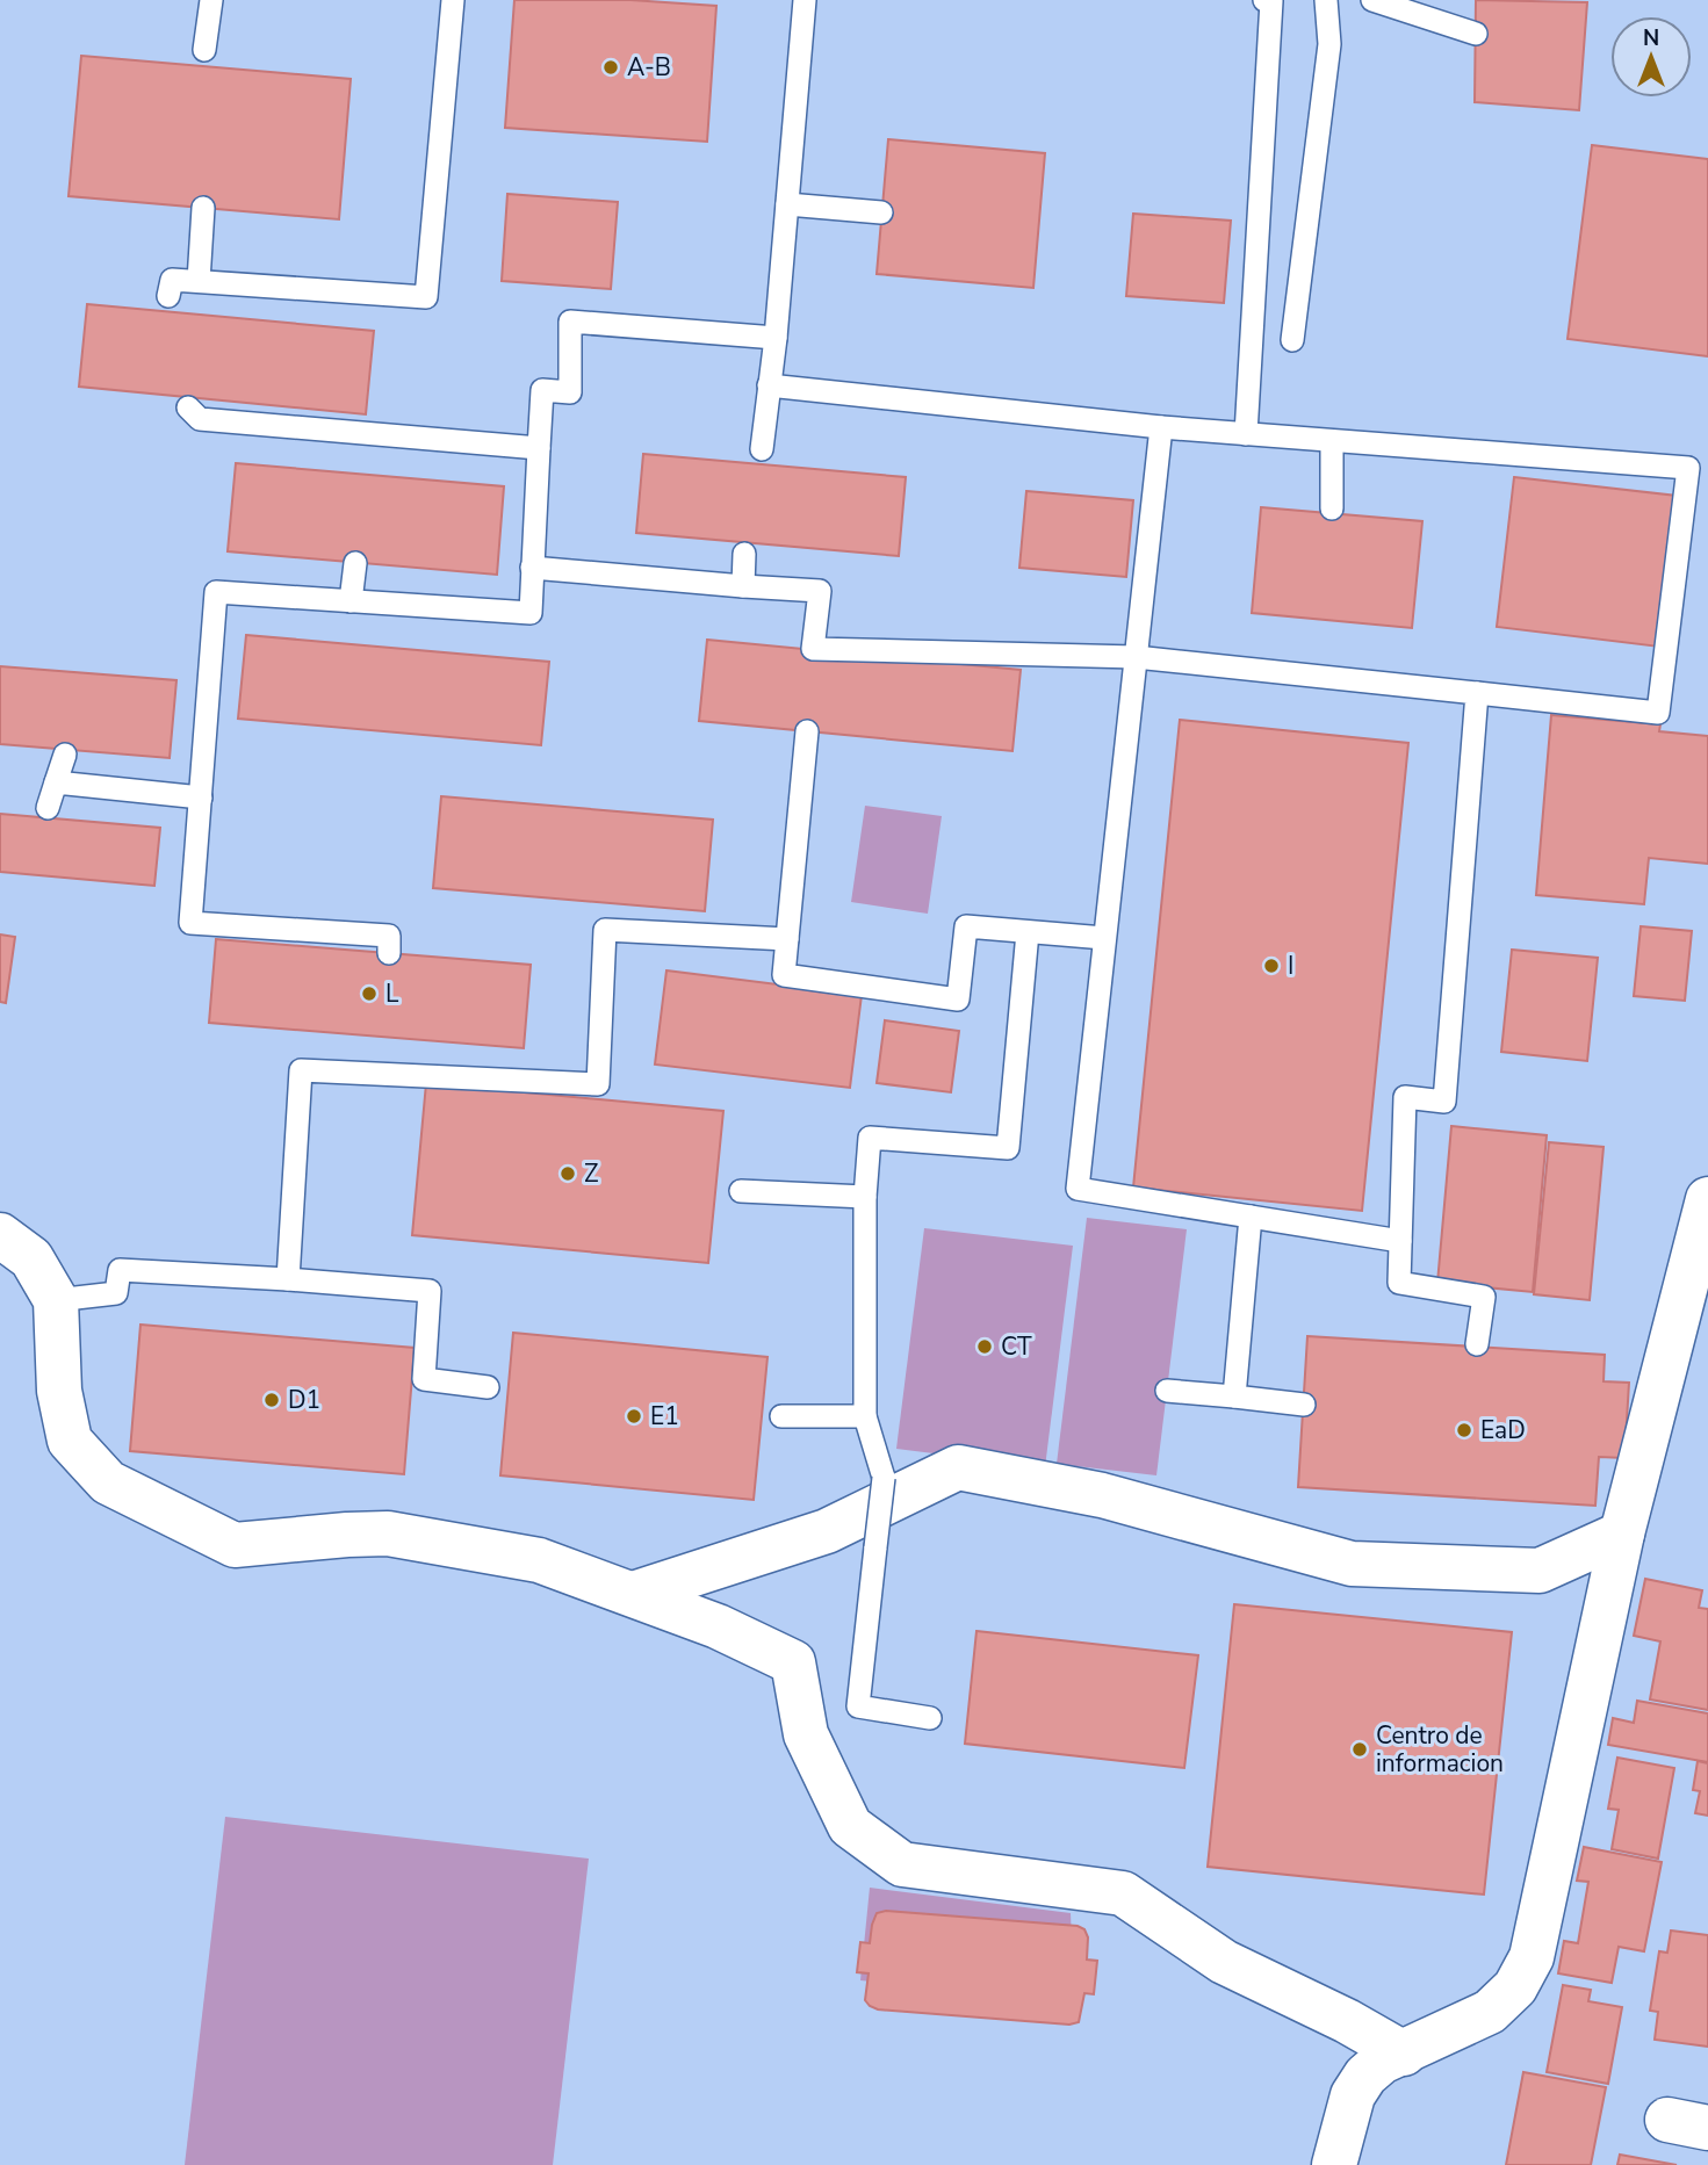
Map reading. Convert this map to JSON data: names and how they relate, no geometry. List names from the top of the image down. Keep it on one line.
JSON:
{"places":["A-B","I","L","Z","CT","D1","E1","EaD","Centro de informacion"],"north":"top"}
